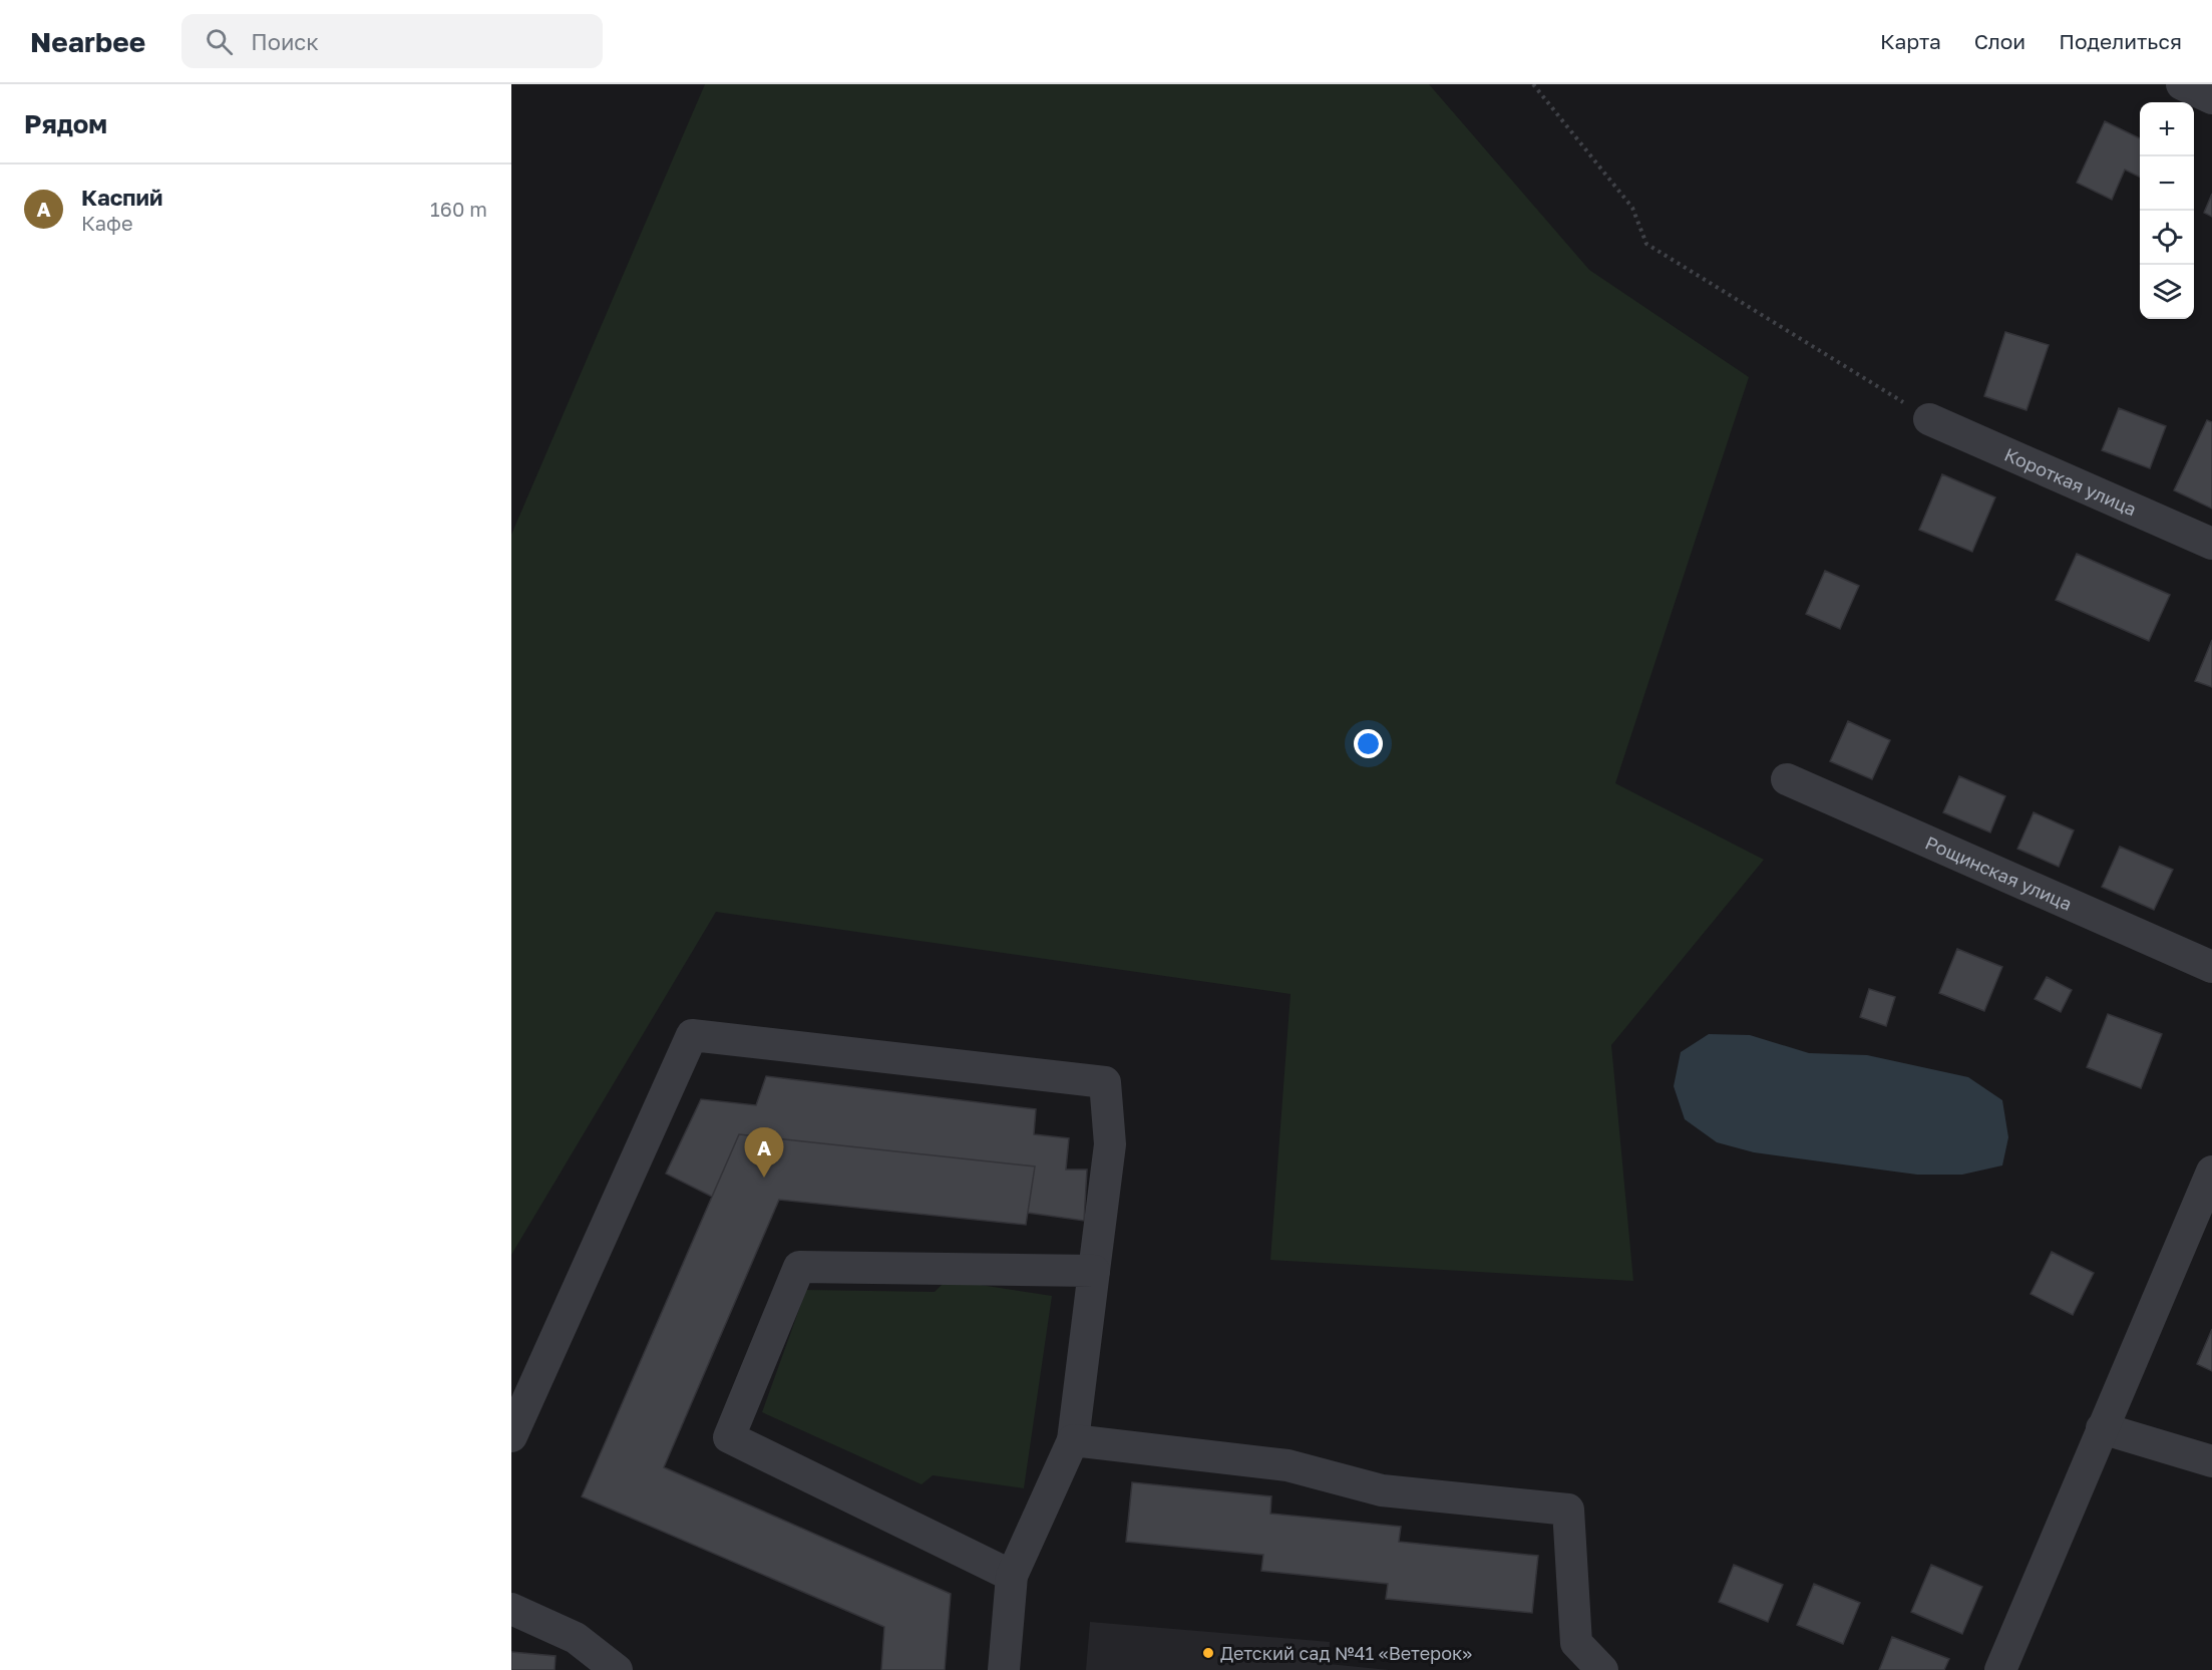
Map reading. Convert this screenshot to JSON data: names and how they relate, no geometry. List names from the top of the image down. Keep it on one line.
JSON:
{"streets":{"street":["Короткая улица","Рощинская улица"]},"places":["Детский сад №41 «Ветерок»"],"page":{"header":"Nearbee","search":"Поиск","nav":["Карта","Слои","Поделиться"],"heading":"Рядом","map_buttons":["+","−"],"list":[{"mark":"A","name":"Каспий","note":"Кафе","value":"160 m"}],"pins":"A"}}
